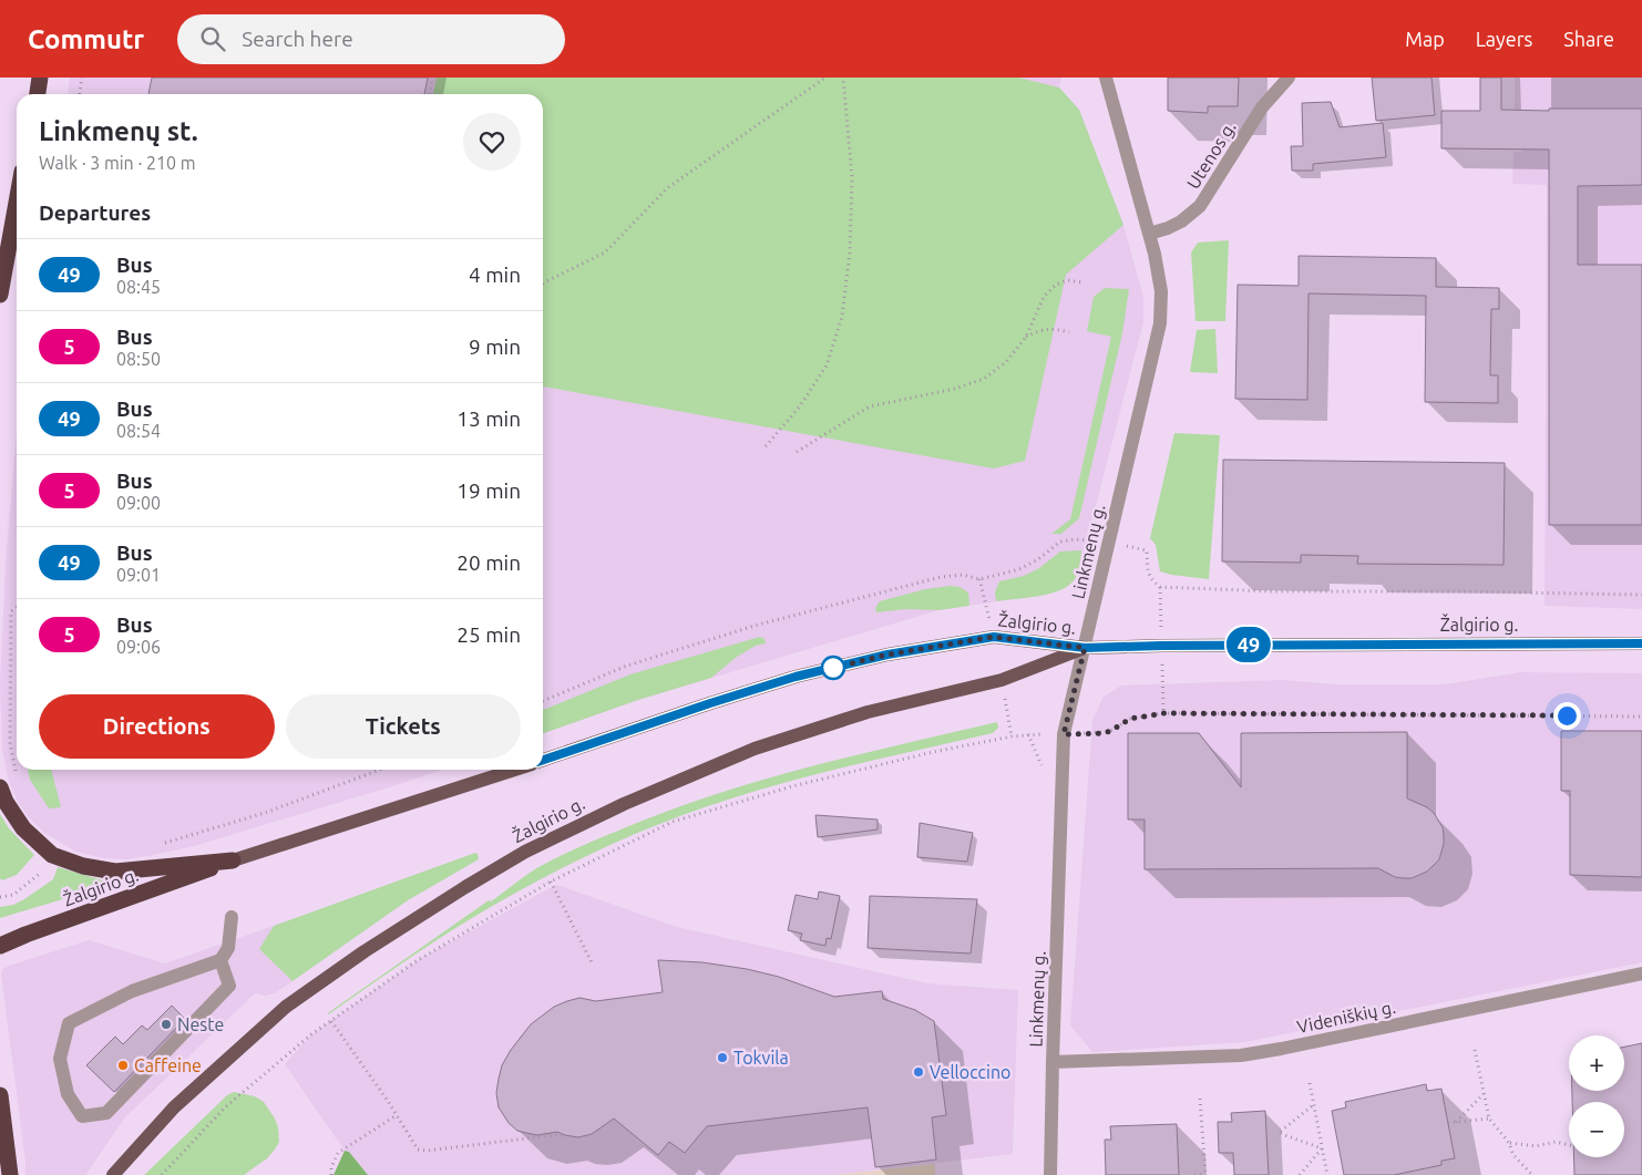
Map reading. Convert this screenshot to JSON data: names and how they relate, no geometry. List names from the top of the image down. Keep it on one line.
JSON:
{"streets":{"highway":["Žalgirio g."],"street":["Utenos g.","Linkmenų g.","Videniškių g."]},"crossings":[["Utenos g.","Linkmenų g."],["Linkmenų g.","Žalgirio g."],["Linkmenų g.","Videniškių g."]],"places":["Neste","Tokvila","Caffeine","Velloccino"],"lines":["bus line 49"],"page":{"header":"Commutr","search":"Search here","nav":["Map","Layers","Share"],"on_map":"49","heading":[["Linkmenų st.","Walk · 3 min · 210 m"],"Departures"],"list":[{"mark":"49","name":"Bus","note":"08:45","value":"4 min"},{"mark":"5","name":"Bus","note":"08:50","value":"9 min"},{"mark":"49","name":"Bus","note":"08:54","value":"13 min"},{"mark":"5","name":"Bus","note":"09:00","value":"19 min"},{"mark":"49","name":"Bus","note":"09:01","value":"20 min"},{"mark":"5","name":"Bus","note":"09:06","value":"25 min"}],"buttons":["Directions","Tickets"],"map_buttons":["+","−"]}}
